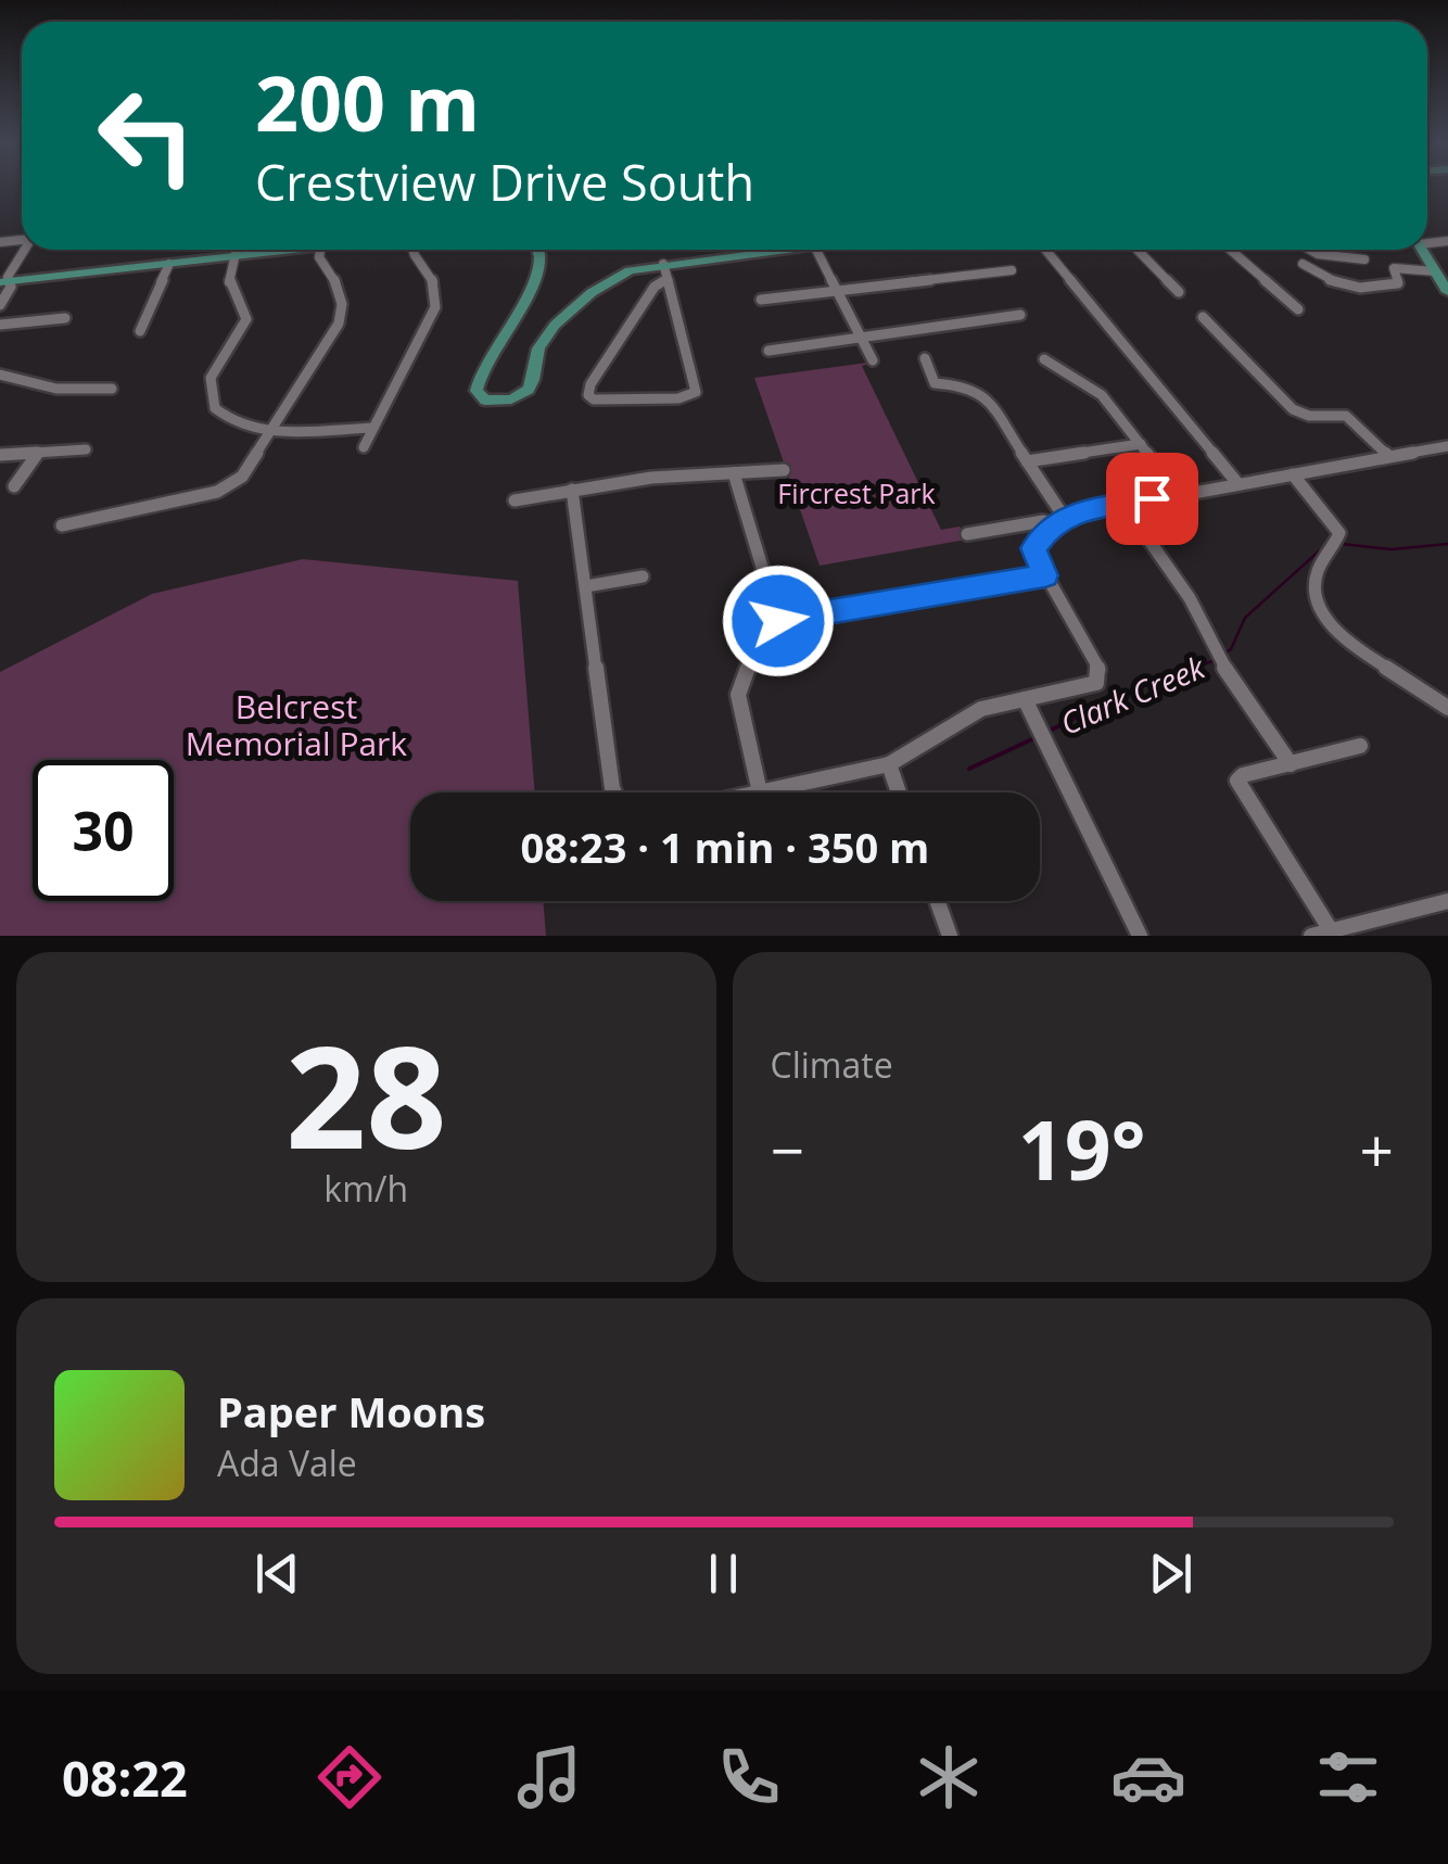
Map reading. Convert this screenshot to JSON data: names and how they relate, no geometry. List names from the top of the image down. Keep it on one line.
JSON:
{"water":["Clark Creek"],"parks":["Fircrest Park","Belcrest Memorial Park"],"page":{"turn":["200 m","Crestview Drive South"],"limit":"30","trip":"08:23 · 1 min · 350 m","tile":[["28","km/h"],"Climate"],"heat":["−","19°","+"],"song":["Paper Moons","Ada Vale"],"tabs":"08:22"}}
